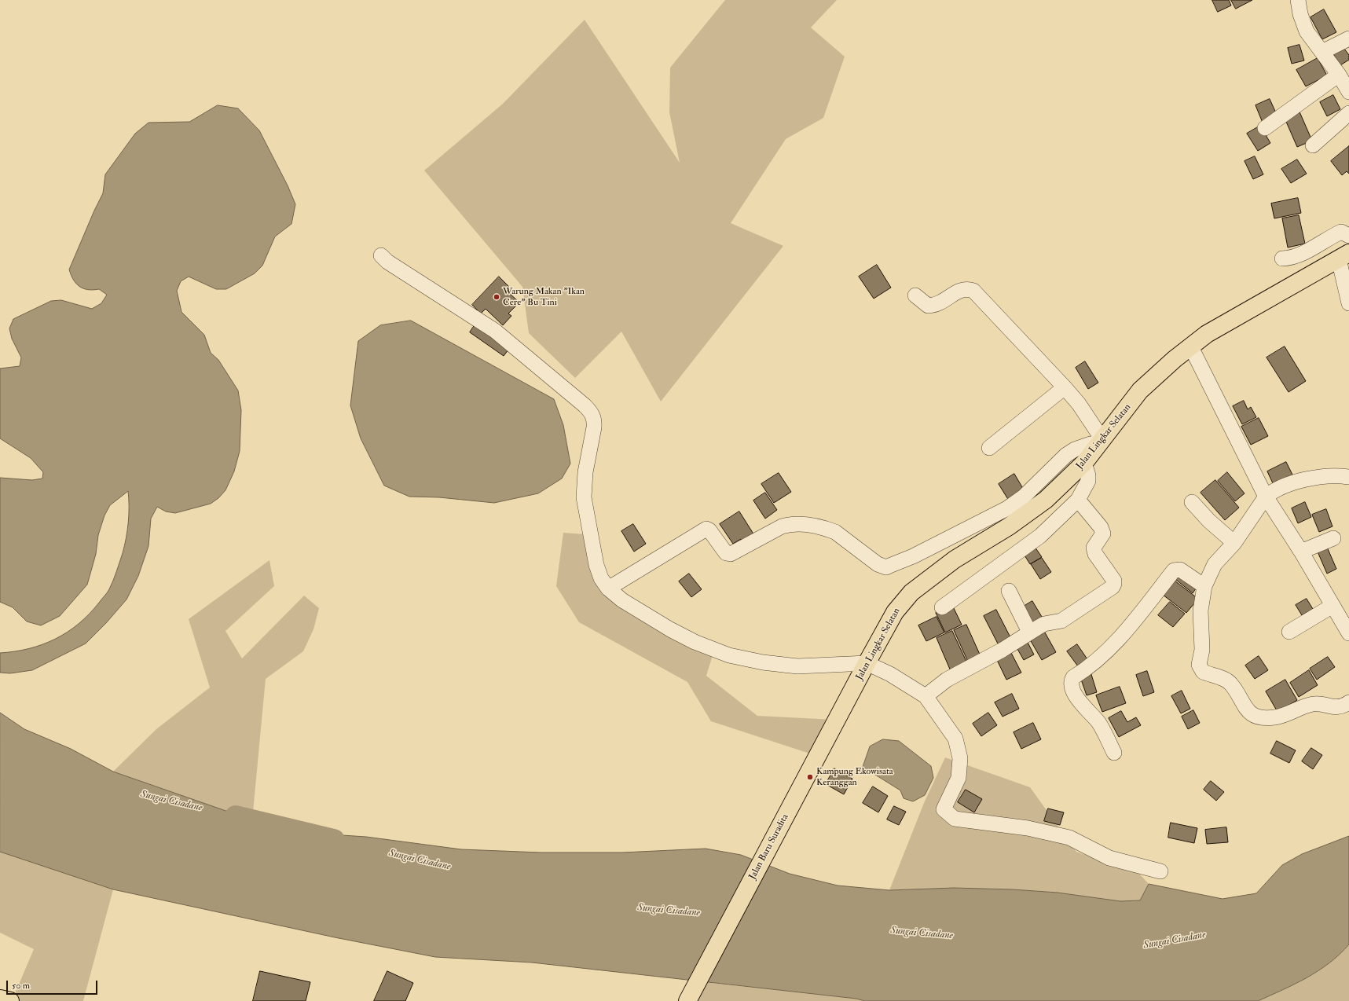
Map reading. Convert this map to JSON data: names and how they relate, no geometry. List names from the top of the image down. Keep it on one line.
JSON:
{"streets":{"main road":["Jalan Lingkar Selatan","Jalan Baru Suradita"]},"crossings":[["Jalan Lingkar Selatan","Jalan Baru Suradita"]],"water":["Sungai Cisadane"],"places":["Warung Makan \"Ikan Cere\" Bu Tini","Kampung Ekowisata Keranggan"],"scale_bar":"50 m"}
